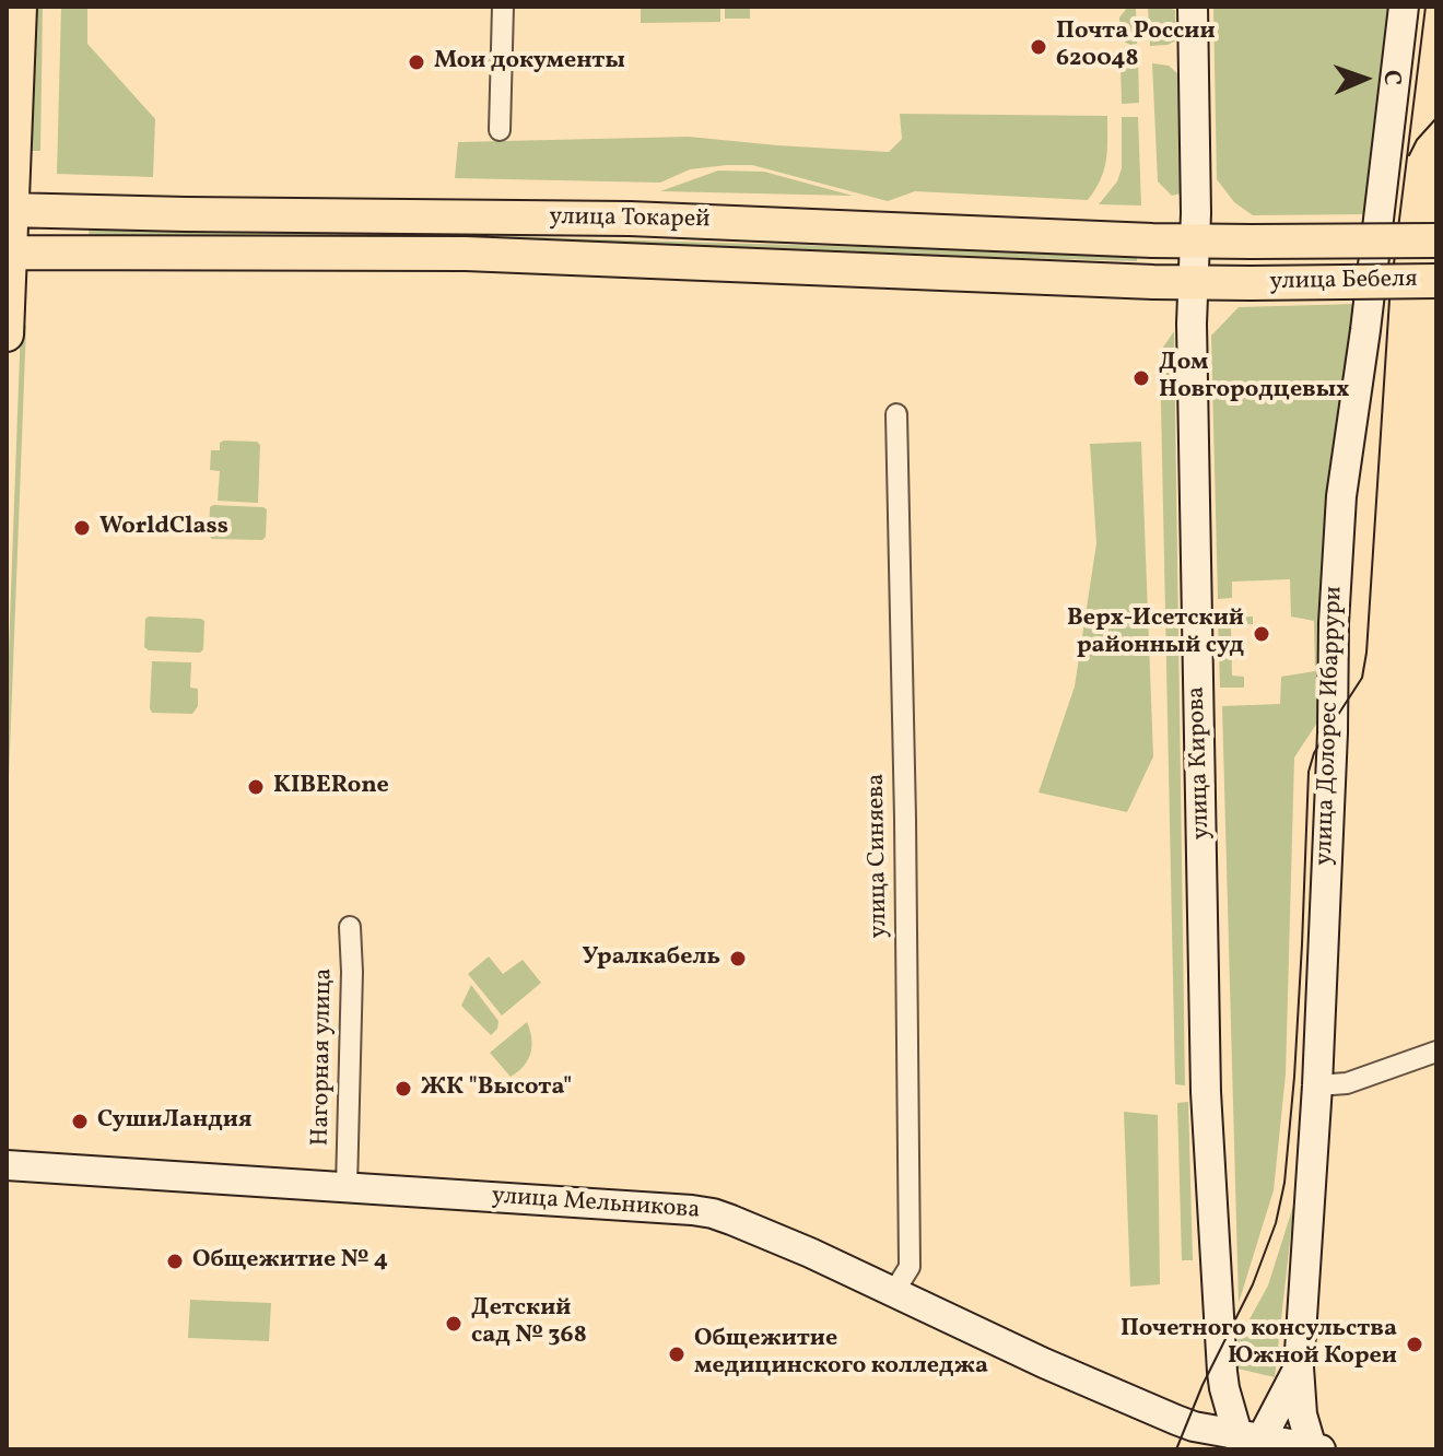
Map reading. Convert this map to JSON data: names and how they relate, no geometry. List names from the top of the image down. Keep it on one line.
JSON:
{"streets":{"main road":["улица Токарей","улица Бебеля","улица Долорес Ибаррури","улица Кирова","улица Мельникова"],"street":["улица Синяева","Нагорная улица"]},"crossings":[["улица Токарей","улица Бебеля"],["улица Токарей","улица Кирова"],["улица Долорес Ибаррури","улица Кирова"],["улица Долорес Ибаррури","улица Мельникова"],["улица Кирова","улица Мельникова"],["улица Синяева","улица Мельникова"],["Нагорная улица","улица Мельникова"]],"places":["Почта России 620048","Мои документы","Дом Новгородцевых","WorldClass","Верх-Исетский районный суд","KIBERone","Уралкабель","ЖК \"Высота\"","СушиЛандия","Общежитие № 4","Детский сад № 368","Почетного консульства Южной Кореи","Общежитие медицинского колледжа"],"north":"right"}
